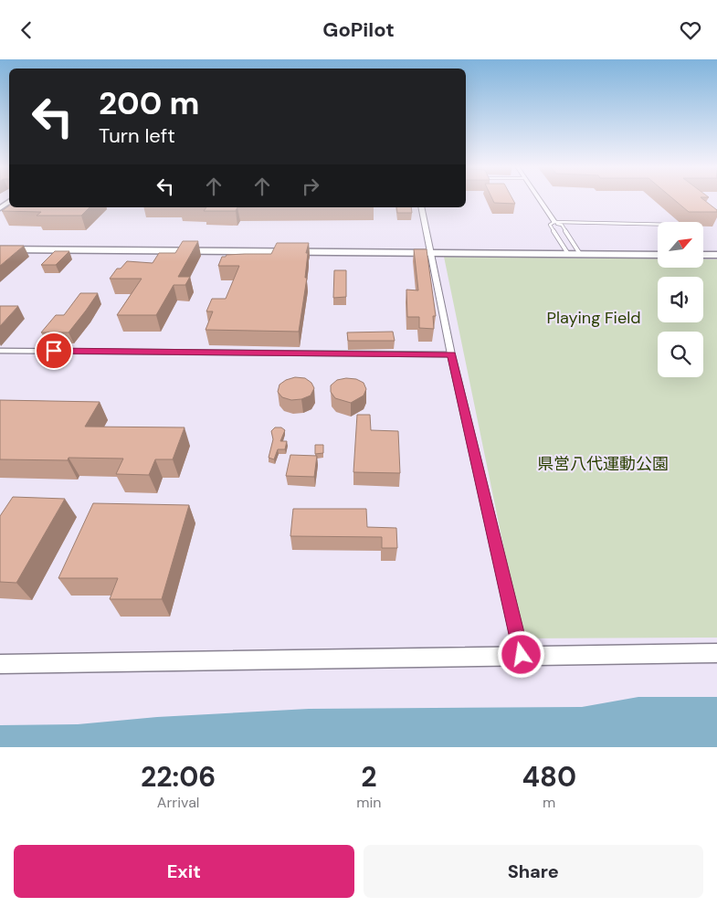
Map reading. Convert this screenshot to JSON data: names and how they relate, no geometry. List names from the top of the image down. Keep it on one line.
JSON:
{"parks":["Playing Field","県営八代運動公園"],"north":"top right","page":{"header":"GoPilot","turn":["200 m","Turn left"],"eta":["22:06","Arrival","2","min","480","m"],"buttons":["Exit","Share"]}}
